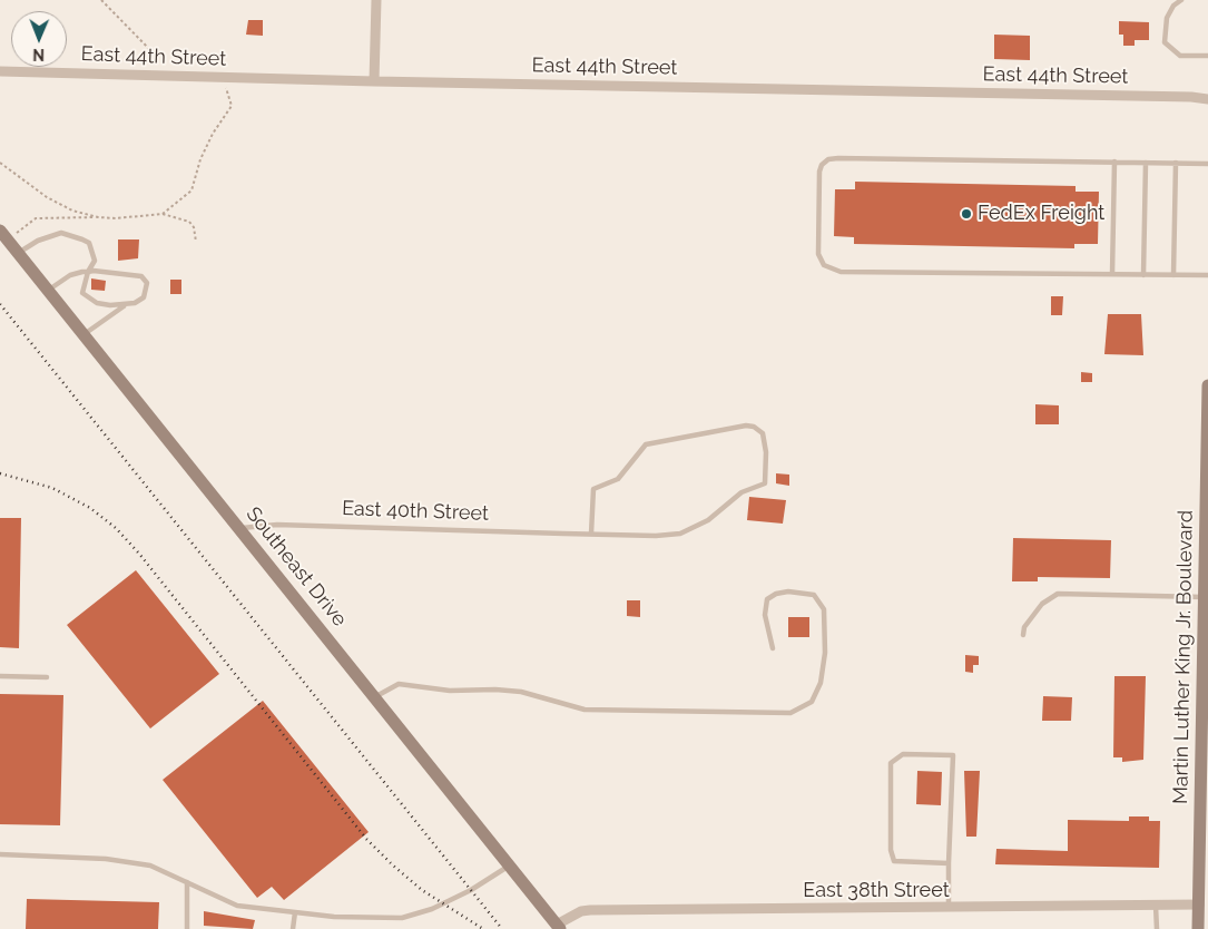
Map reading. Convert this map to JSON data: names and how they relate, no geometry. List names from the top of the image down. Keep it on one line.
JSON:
{"streets":{"main road":["Southeast Drive","Martin Luther King Jr. Boulevard"],"street":["East 44th Street","East 38th Street"],"lane":["East 40th Street"]},"crossings":[["East 40th Street","Southeast Drive"],["Southeast Drive","East 38th Street"],["Martin Luther King Jr. Boulevard","East 38th Street"]],"places":["FedEx Freight"],"north":"bottom"}
